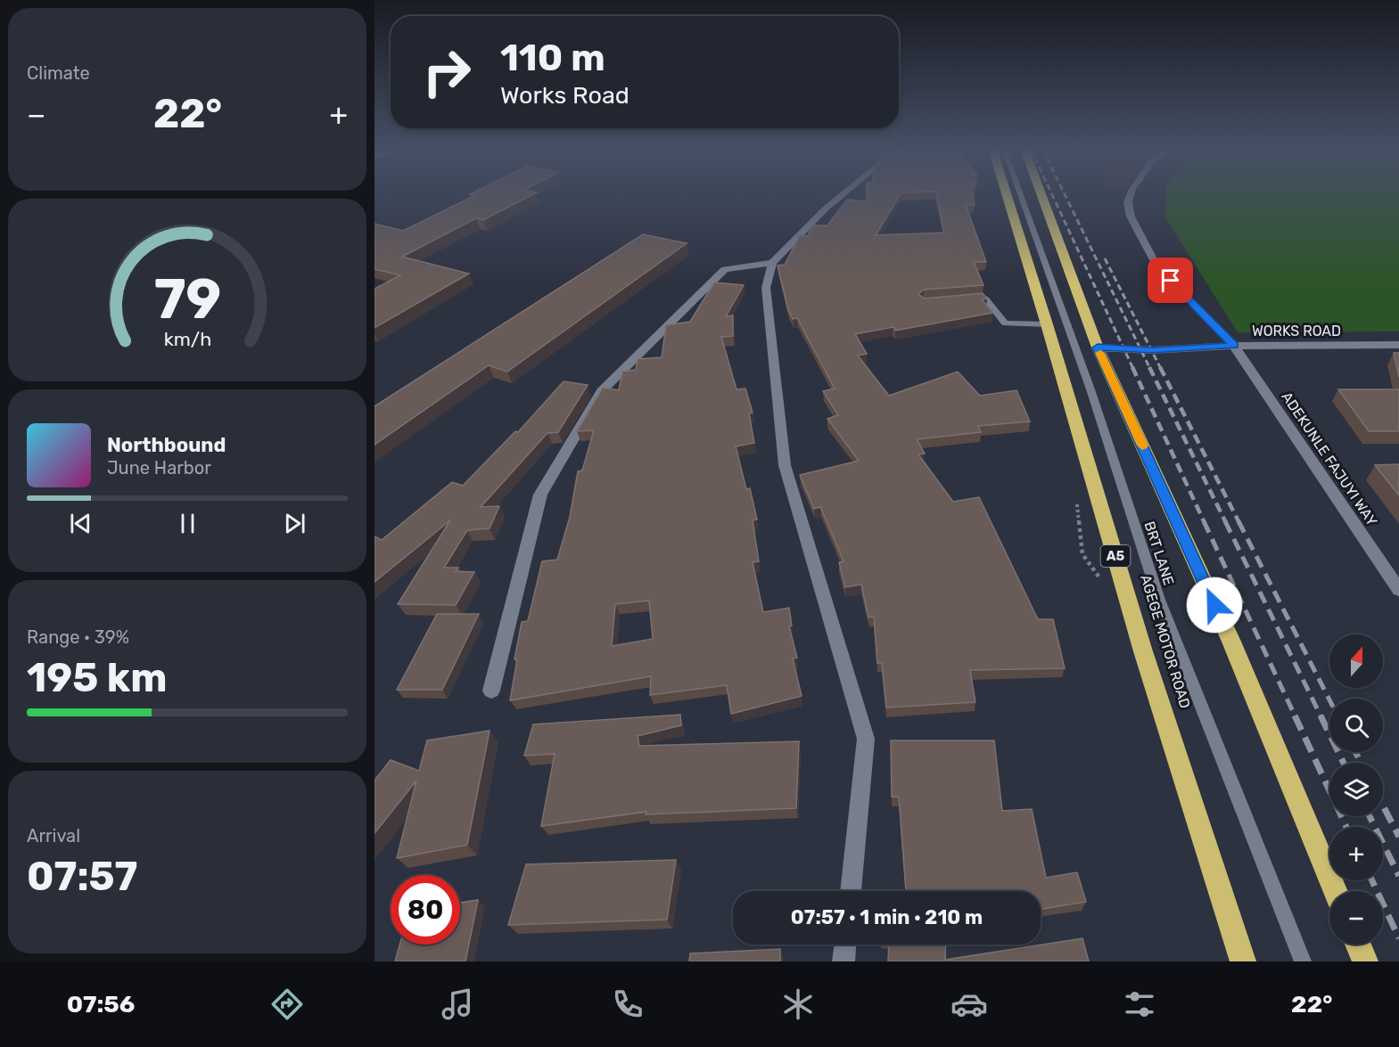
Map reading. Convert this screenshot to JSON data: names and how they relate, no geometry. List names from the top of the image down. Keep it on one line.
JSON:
{"streets":{"highway":["A5","AGEGE MOTOR ROAD"],"street":["WORKS ROAD","ADEKUNLE FAJUYI WAY"],"lane":["BRT LANE"]},"crossings":[["WORKS ROAD","ADEKUNLE FAJUYI WAY"]],"north":"top","page":{"tile":["Climate",["Range · 39%","195 km"],["Arrival","07:57"]],"turn":["110 m","Works Road"],"heat":["−","22°","+"],"song":["Northbound","June Harbor"],"map_buttons":["+","−"],"limit":"80","trip":"07:57 · 1 min · 210 m","tabs":["07:56","22°"],"gauge":["79","km/h"]}}
